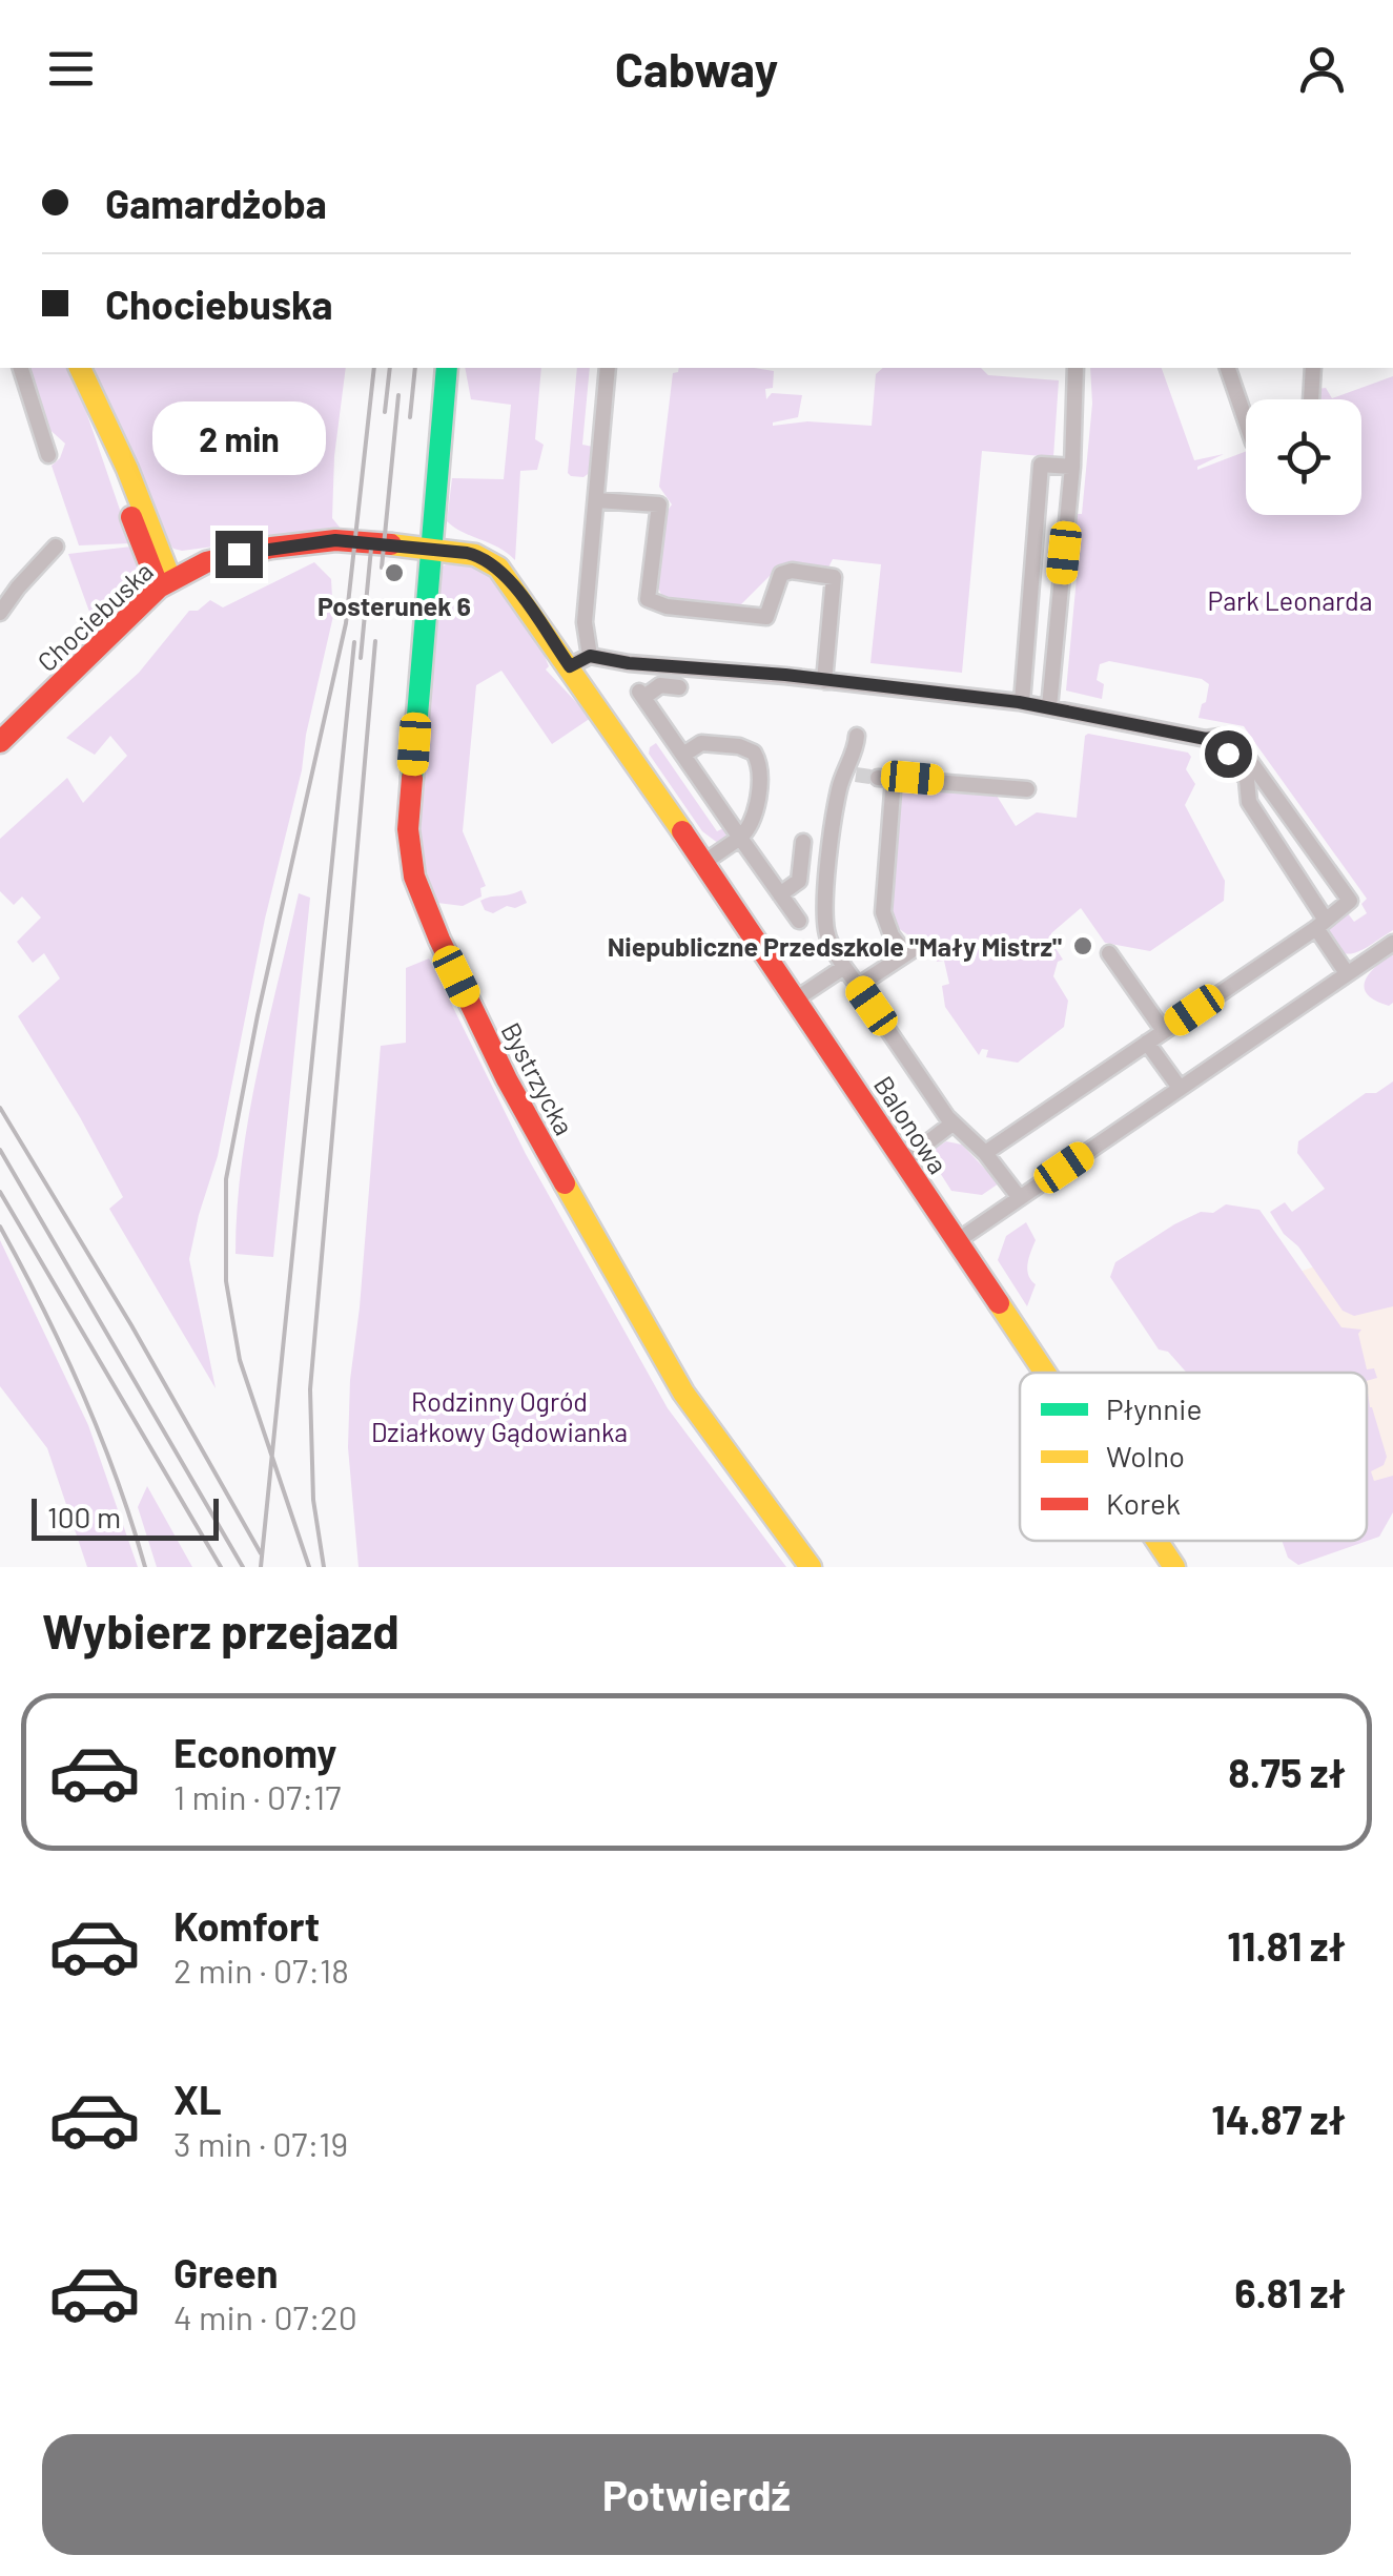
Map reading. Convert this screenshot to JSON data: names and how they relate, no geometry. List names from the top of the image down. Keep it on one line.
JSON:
{"streets":{"street":["Chociebuska","Bystrzycka","Balonowa"]},"crossings":[["Chociebuska","Bystrzycka"],["Chociebuska","Balonowa"],["Bystrzycka","Balonowa"]],"parks":["Park Leonarda","Rodzinny Ogród Działkowy Gądowianka"],"places":["Posterunek 6","Niepubliczne Przedszkole \"Mały Mistrz\""],"legend":["Płynnie","Wolno","Korek"],"scale_bar":"100 m","page":{"header":"Cabway","banner":["Gamardżoba","Chociebuska"],"bubble":"2 min","scale":"100 m","heading":"Wybierz przejazd","list":[{"name":"Economy","note":"1 min · 07:17","value":"8.75 zł"},{"name":"Komfort","note":"2 min · 07:18","value":"11.81 zł"},{"name":"XL","note":"3 min · 07:19","value":"14.87 zł"},{"name":"Green","note":"4 min · 07:20","value":"6.81 zł"}],"buttons":"Potwierdź"}}
